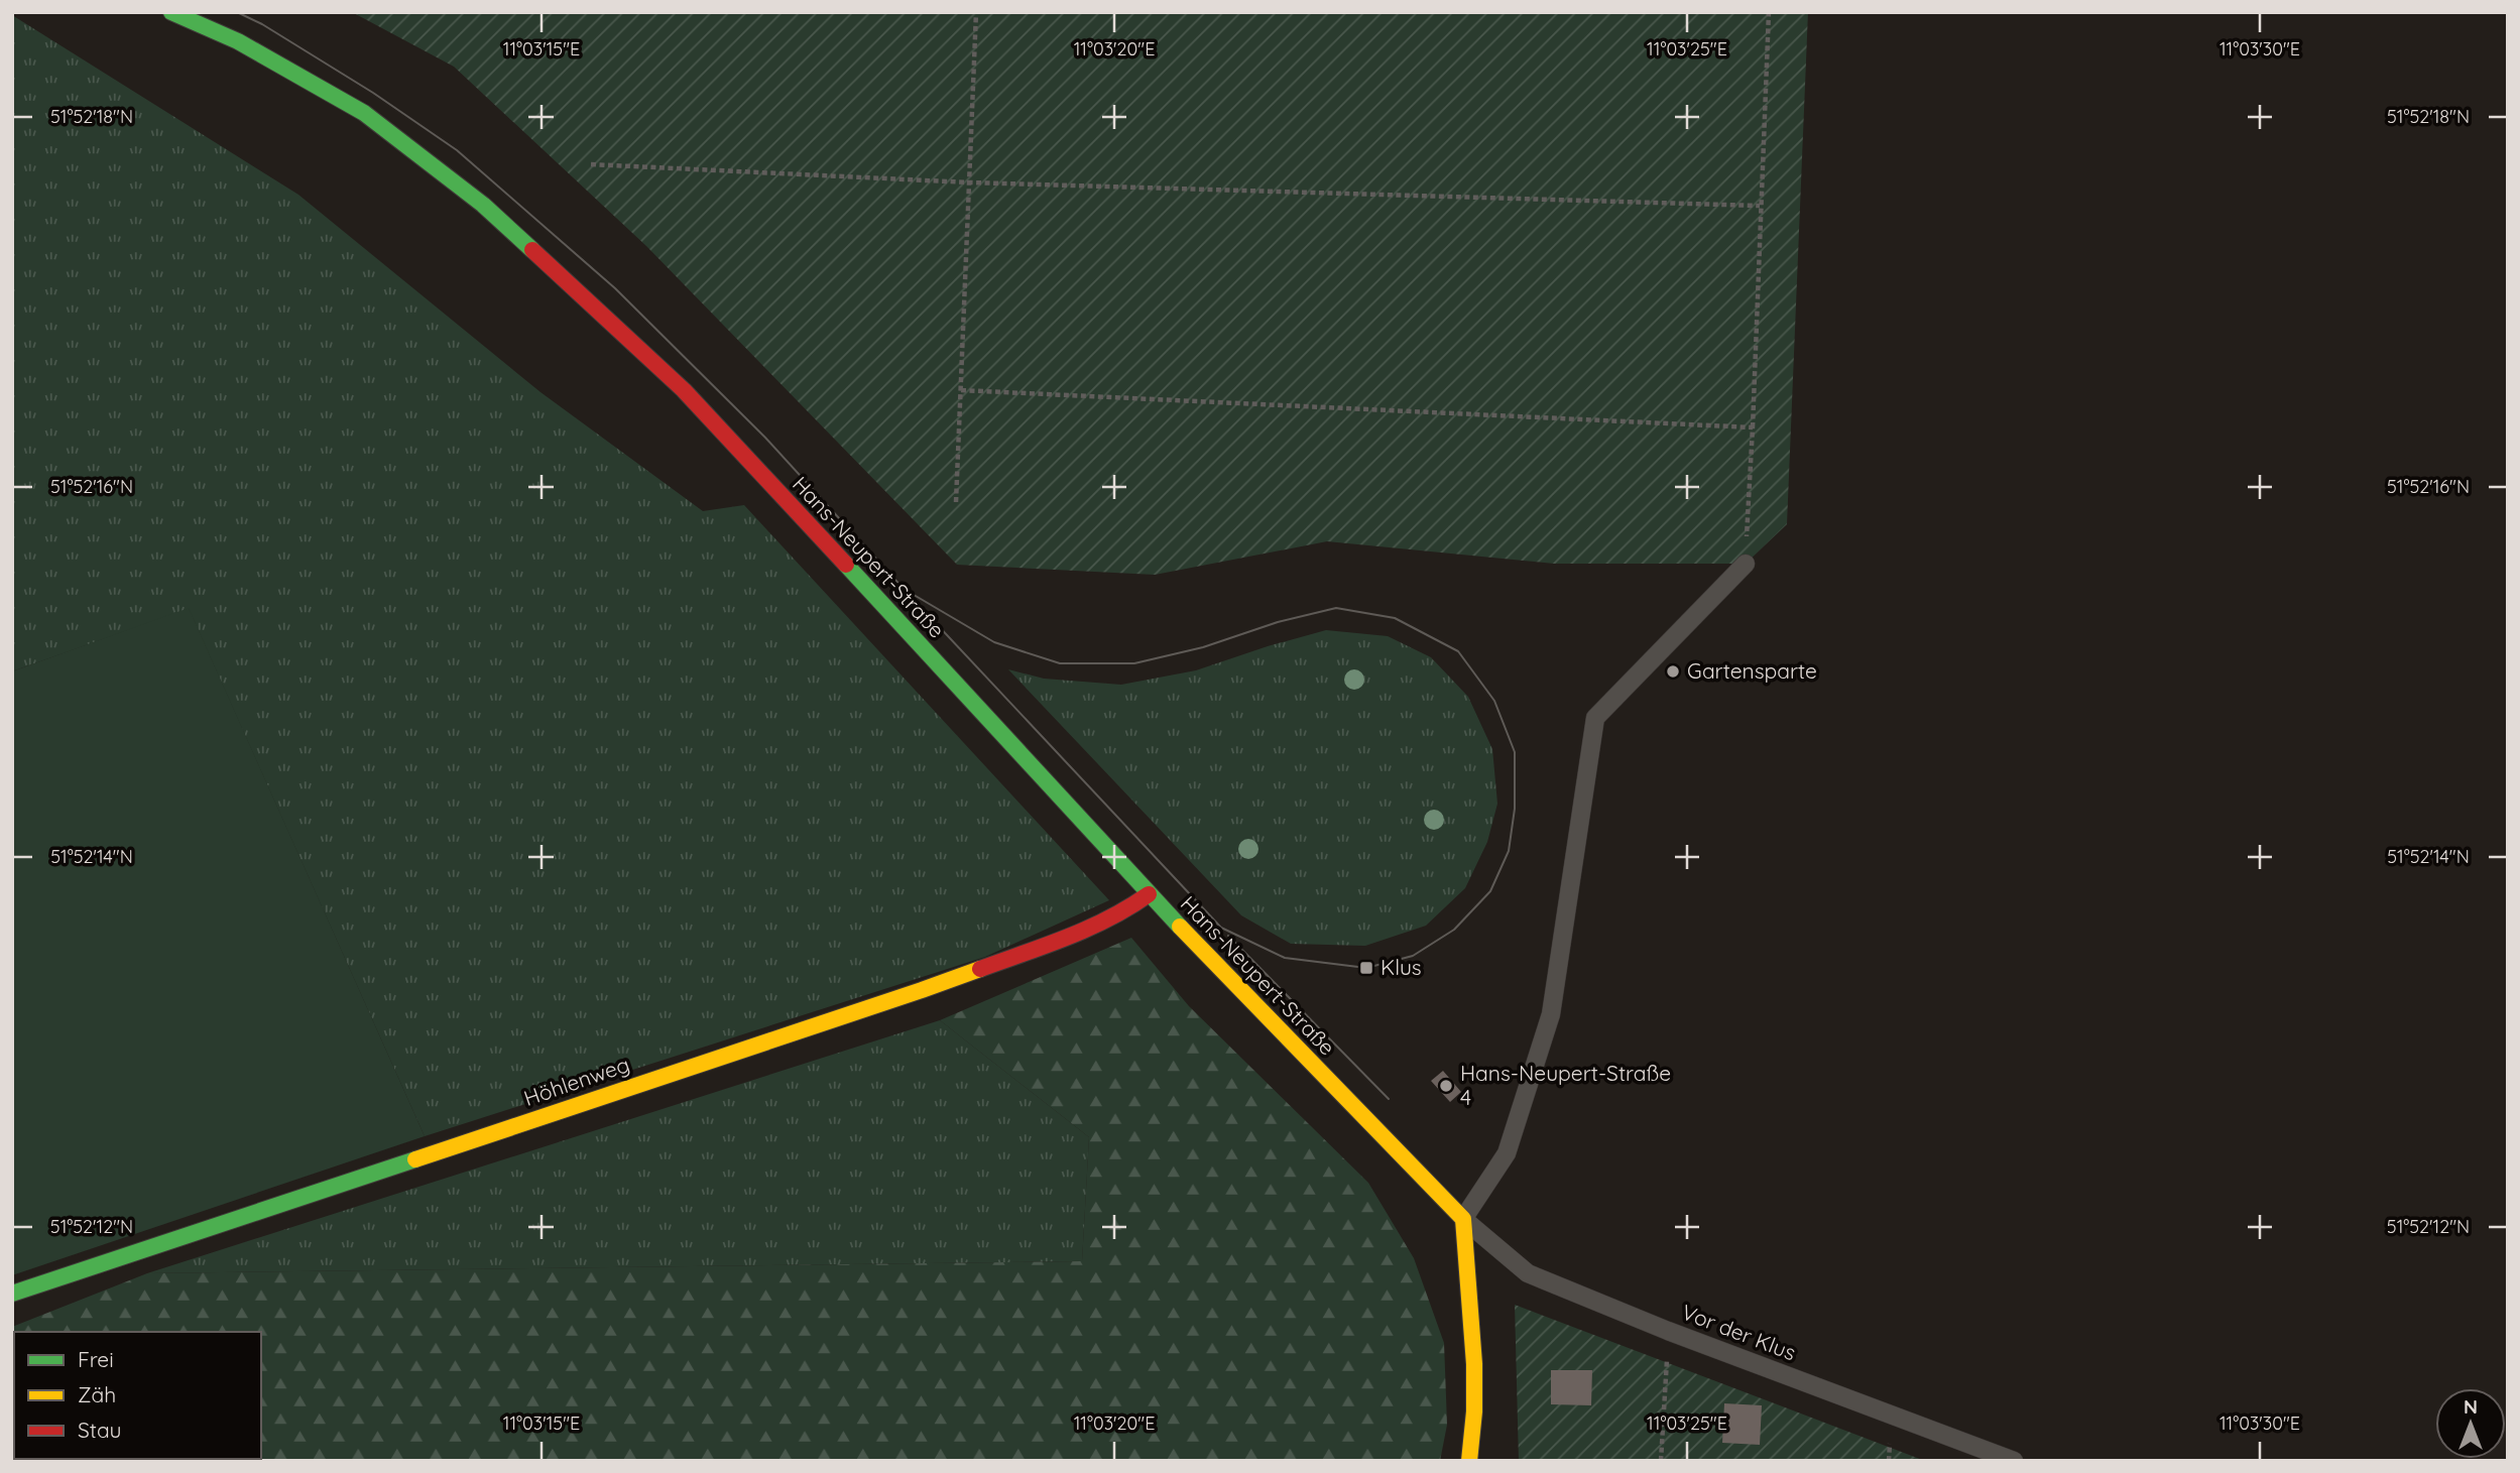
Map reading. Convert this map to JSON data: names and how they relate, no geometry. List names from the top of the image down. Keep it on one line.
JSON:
{"streets":{"street":["Hans-Neupert-Straße","Höhlenweg"],"lane":["Vor der Klus"]},"crossings":[["Hans-Neupert-Straße","Höhlenweg"],["Hans-Neupert-Straße","Vor der Klus"]],"places":{"other":["Gartensparte","Hans-Neupert-Straße 4"],"transit":["Klus"]},"legend":["Frei","Zäh","Stau"],"north":"top","coordinates":["11°03'15\"E","11°03'20\"E","11°03'25\"E","11°03'30\"E","51°52'18\"N","51°52'16\"N","51°52'14\"N","51°52'12\"N"]}
